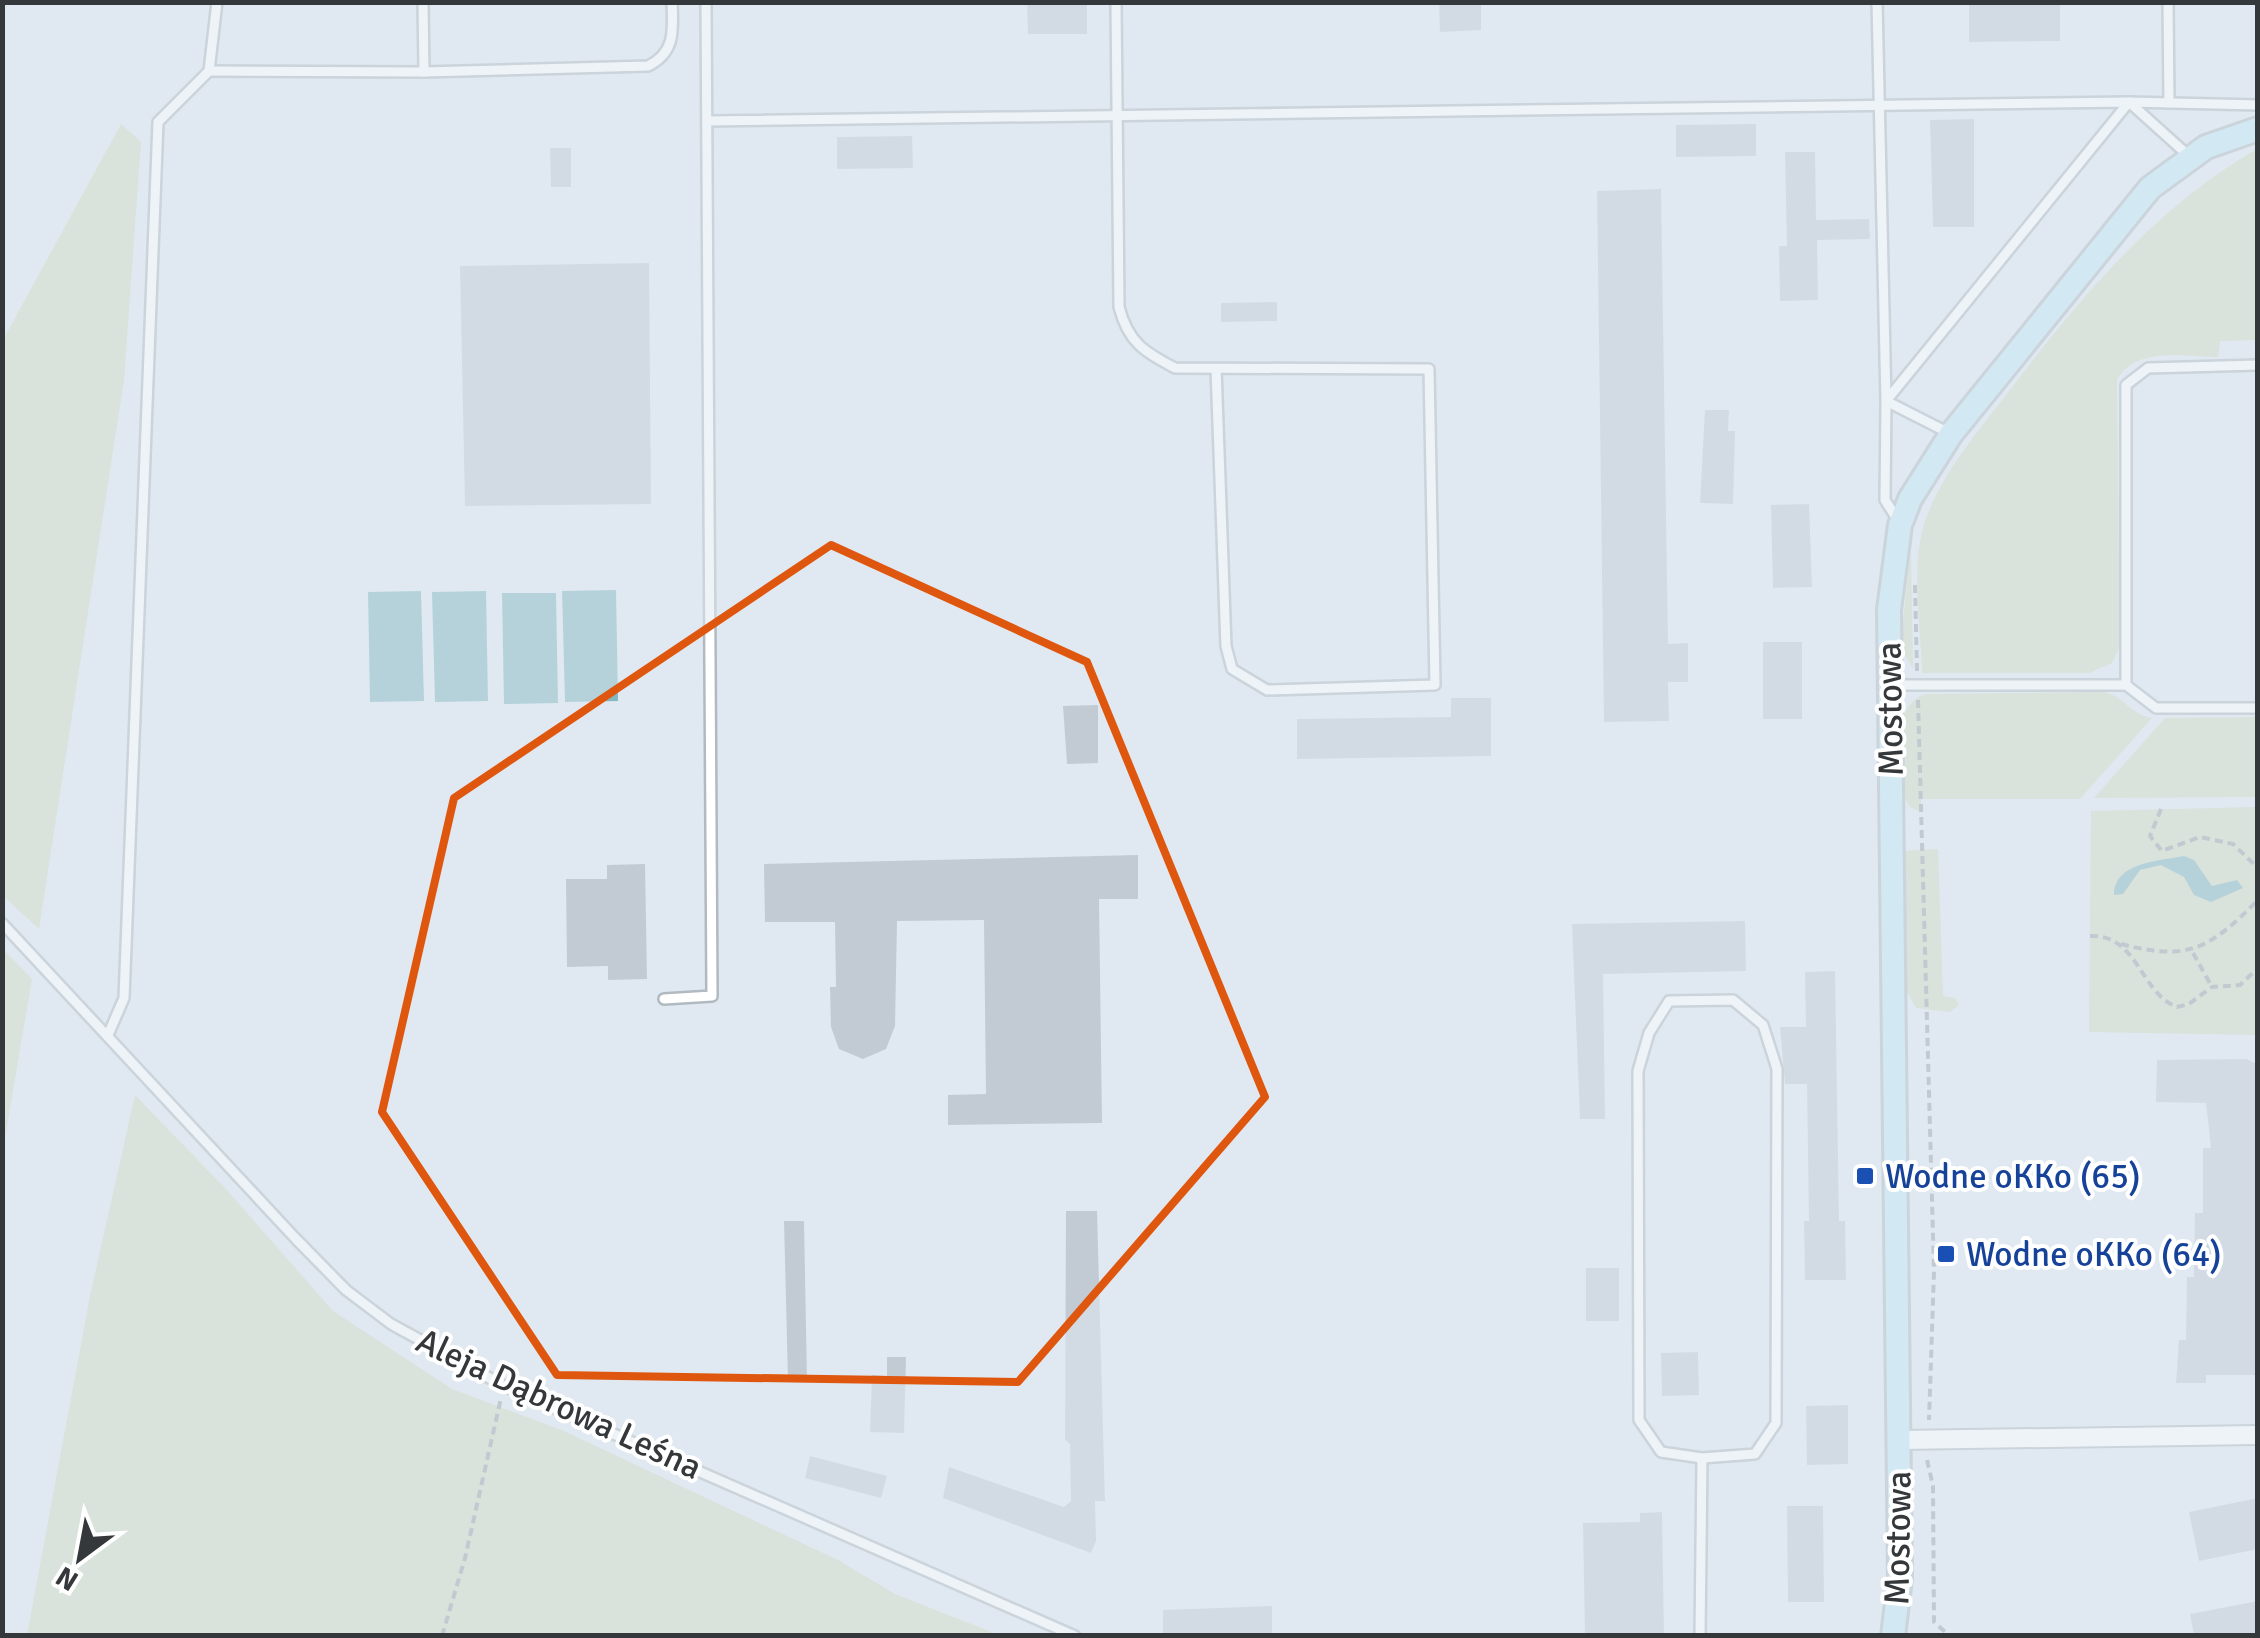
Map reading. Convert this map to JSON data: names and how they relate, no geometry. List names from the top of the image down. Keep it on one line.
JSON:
{"streets":{"street":["Mostowa"],"lane":["Aleja Dąbrowa Leśna"]},"places":{"transit":["Wodne oKKo (65)","Wodne oKKo (64)"]},"north":"bottom left"}
